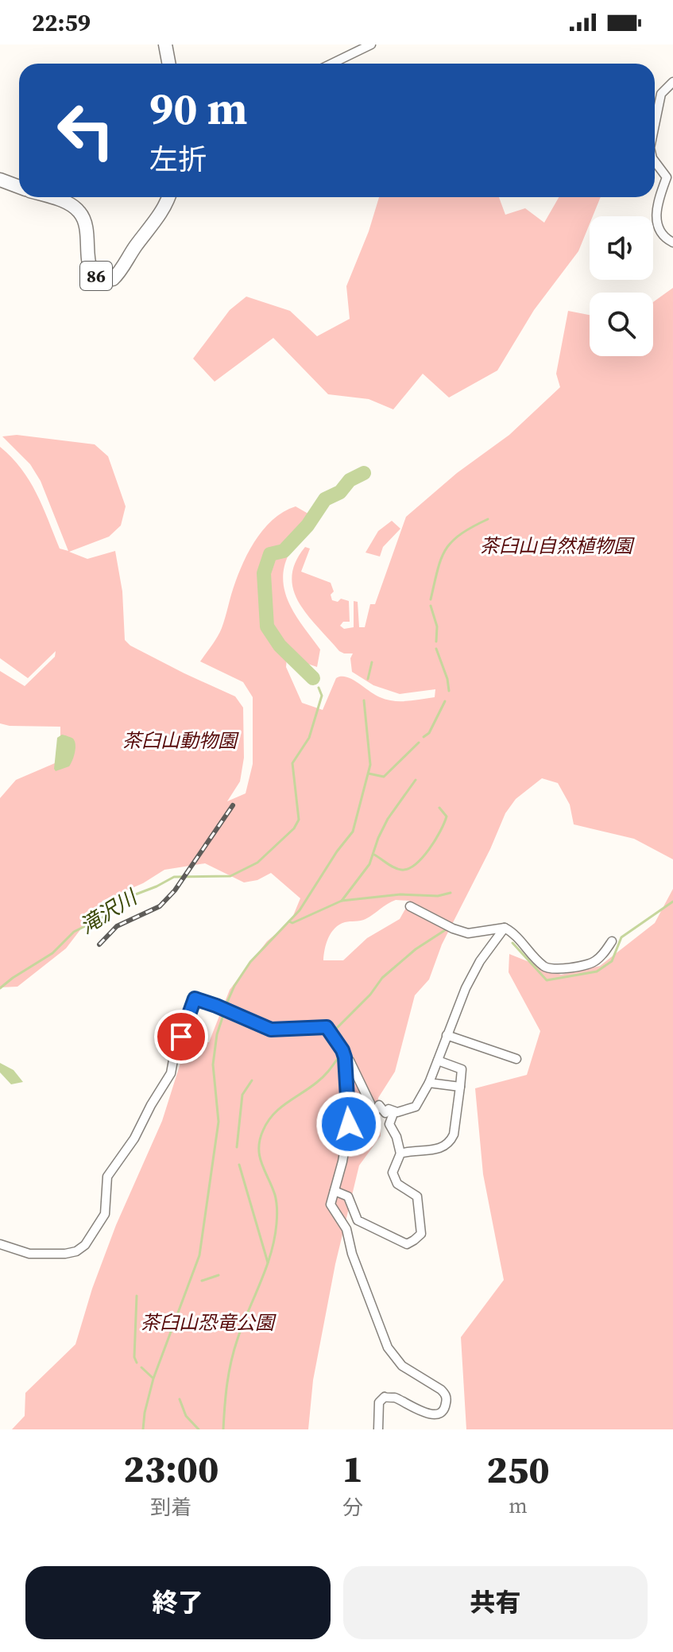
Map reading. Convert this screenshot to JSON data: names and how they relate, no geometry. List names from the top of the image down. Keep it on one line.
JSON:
{"streets":{"main road":["86"]},"water":["滝沢川"],"parks":["茶臼山自然植物園","茶臼山動物園","茶臼山恐竜公園"],"page":{"status":"22:59","turn":["90 m","左折"],"eta":["23:00","到着","1","分","250","m"],"buttons":["終了","共有"]}}
